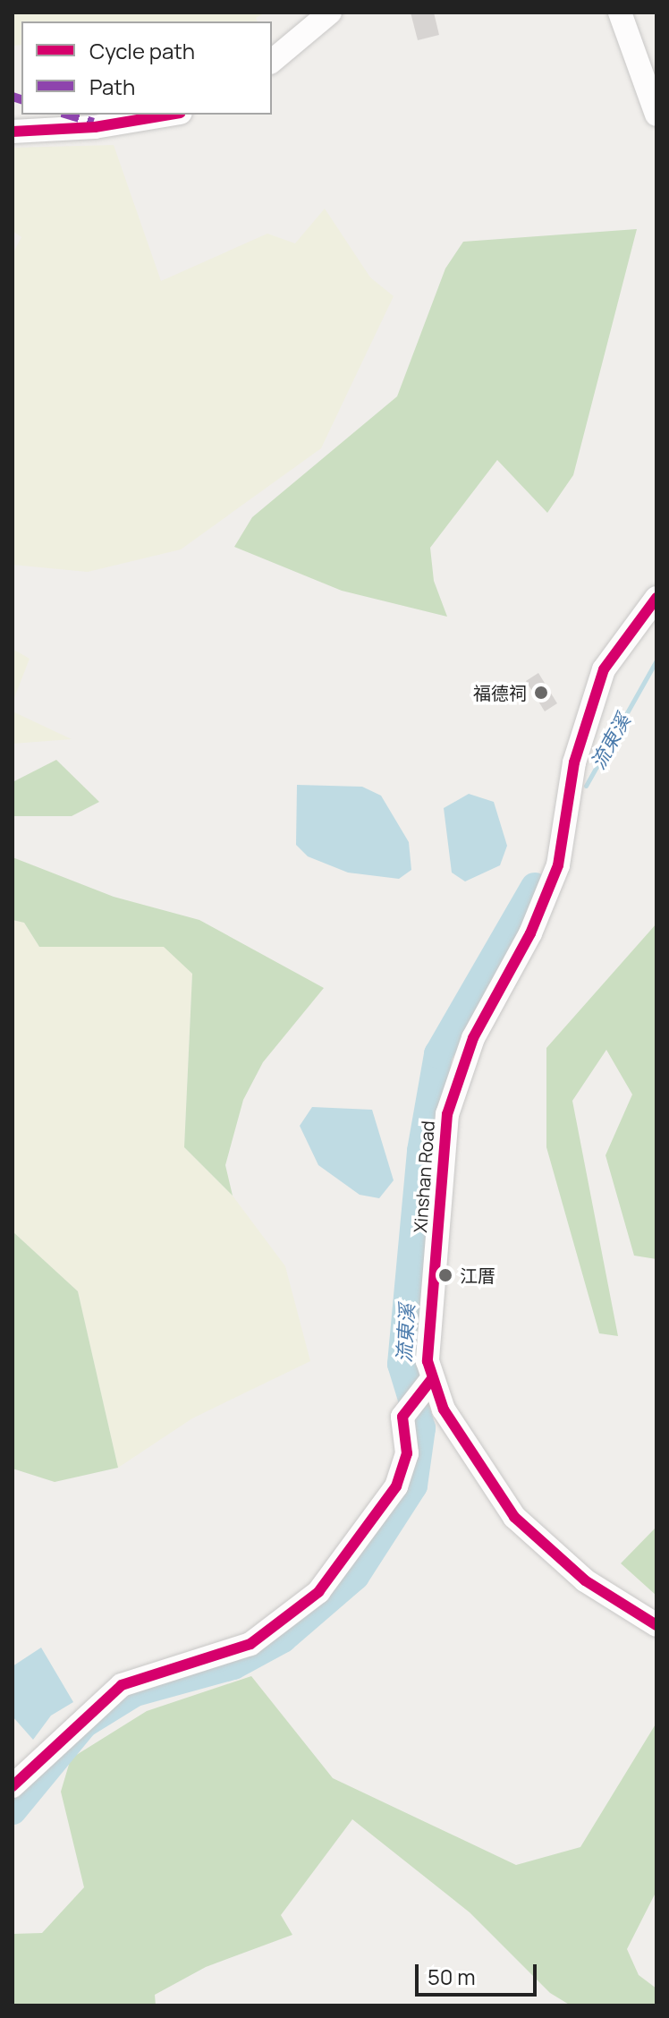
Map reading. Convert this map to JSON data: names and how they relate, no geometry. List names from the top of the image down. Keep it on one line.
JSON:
{"streets":{"street":["Xinshan Road"]},"water":["流東溪"],"places":["福德祠","江厝"],"legend":["Cycle path","Path"],"scale_bar":"50 m"}
